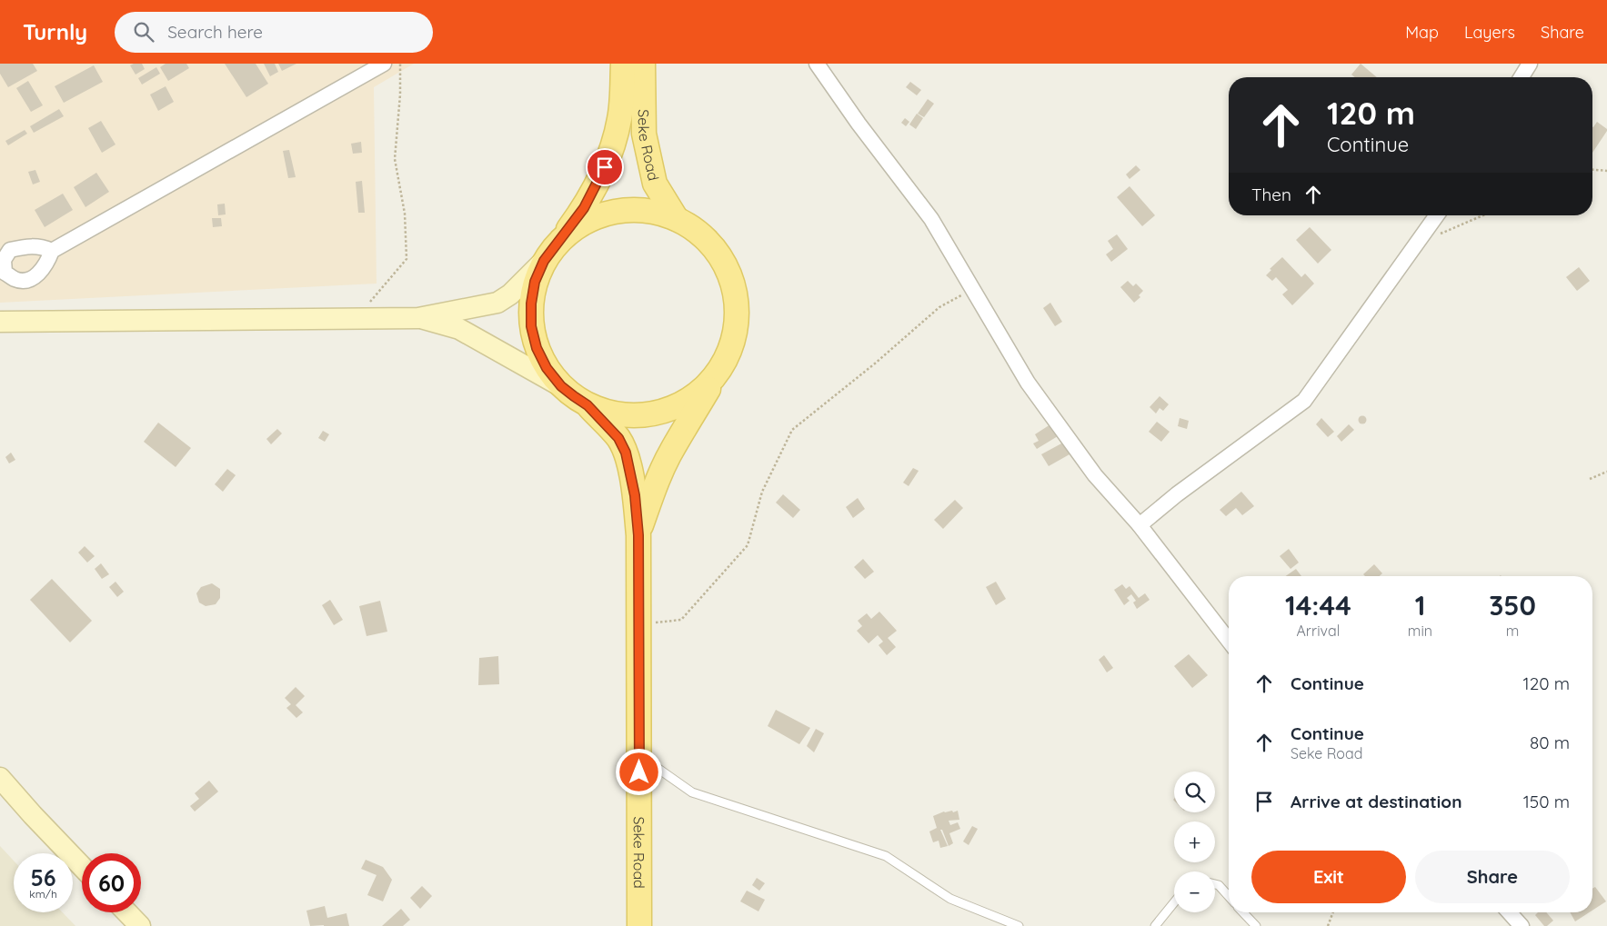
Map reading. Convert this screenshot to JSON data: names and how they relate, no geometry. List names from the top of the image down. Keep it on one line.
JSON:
{"streets":{"main road":["Seke Road"]},"page":{"header":"Turnly","search":"Search here","nav":["Map","Layers","Share"],"turn":["120 m","Continue"],"then":"Then","eta":["14:44","Arrival","1","min","350","m"],"list":[{"name":"Continue","value":"120 m"},{"name":"Continue","note":"Seke Road","value":"80 m"},{"name":"Arrive at destination","value":"150 m"}],"map_buttons":["+","−"],"buttons":["Exit","Share"],"speed":"56 km/h","limit":"60"}}
